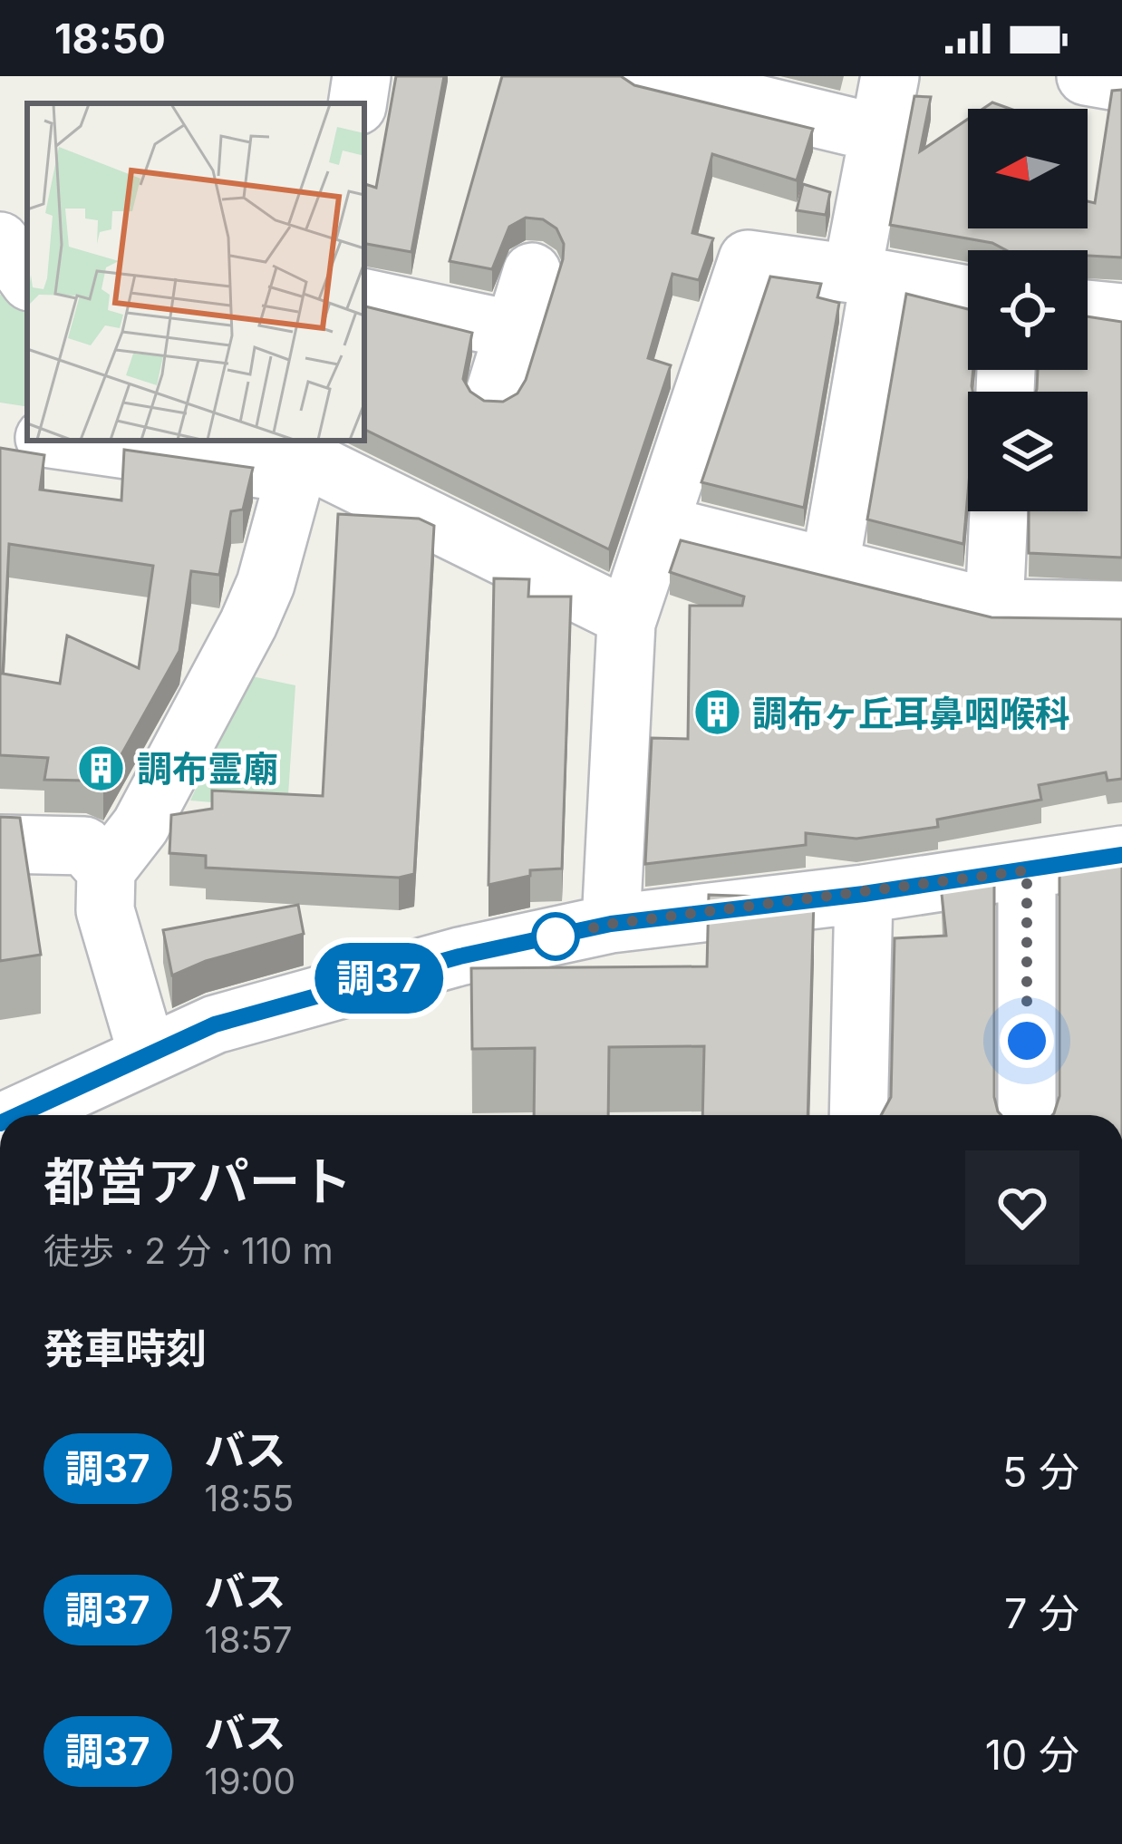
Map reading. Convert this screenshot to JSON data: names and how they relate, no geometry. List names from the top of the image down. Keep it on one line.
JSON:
{"places":{"building":["調布ヶ丘耳鼻咽喉科","調布霊廟"]},"lines":["bus line 調37"],"north":"left","page":{"status":"18:50","on_map":"調37","heading":[["都営アパート","徒歩 · 2 分 · 110 m"],"発車時刻"],"list":[{"mark":"調37","name":"バス","note":"18:55","value":"5 分"},{"mark":"調37","name":"バス","note":"18:57","value":"7 分"},{"mark":"調37","name":"バス","note":"19:00","value":"10 分"}]}}
